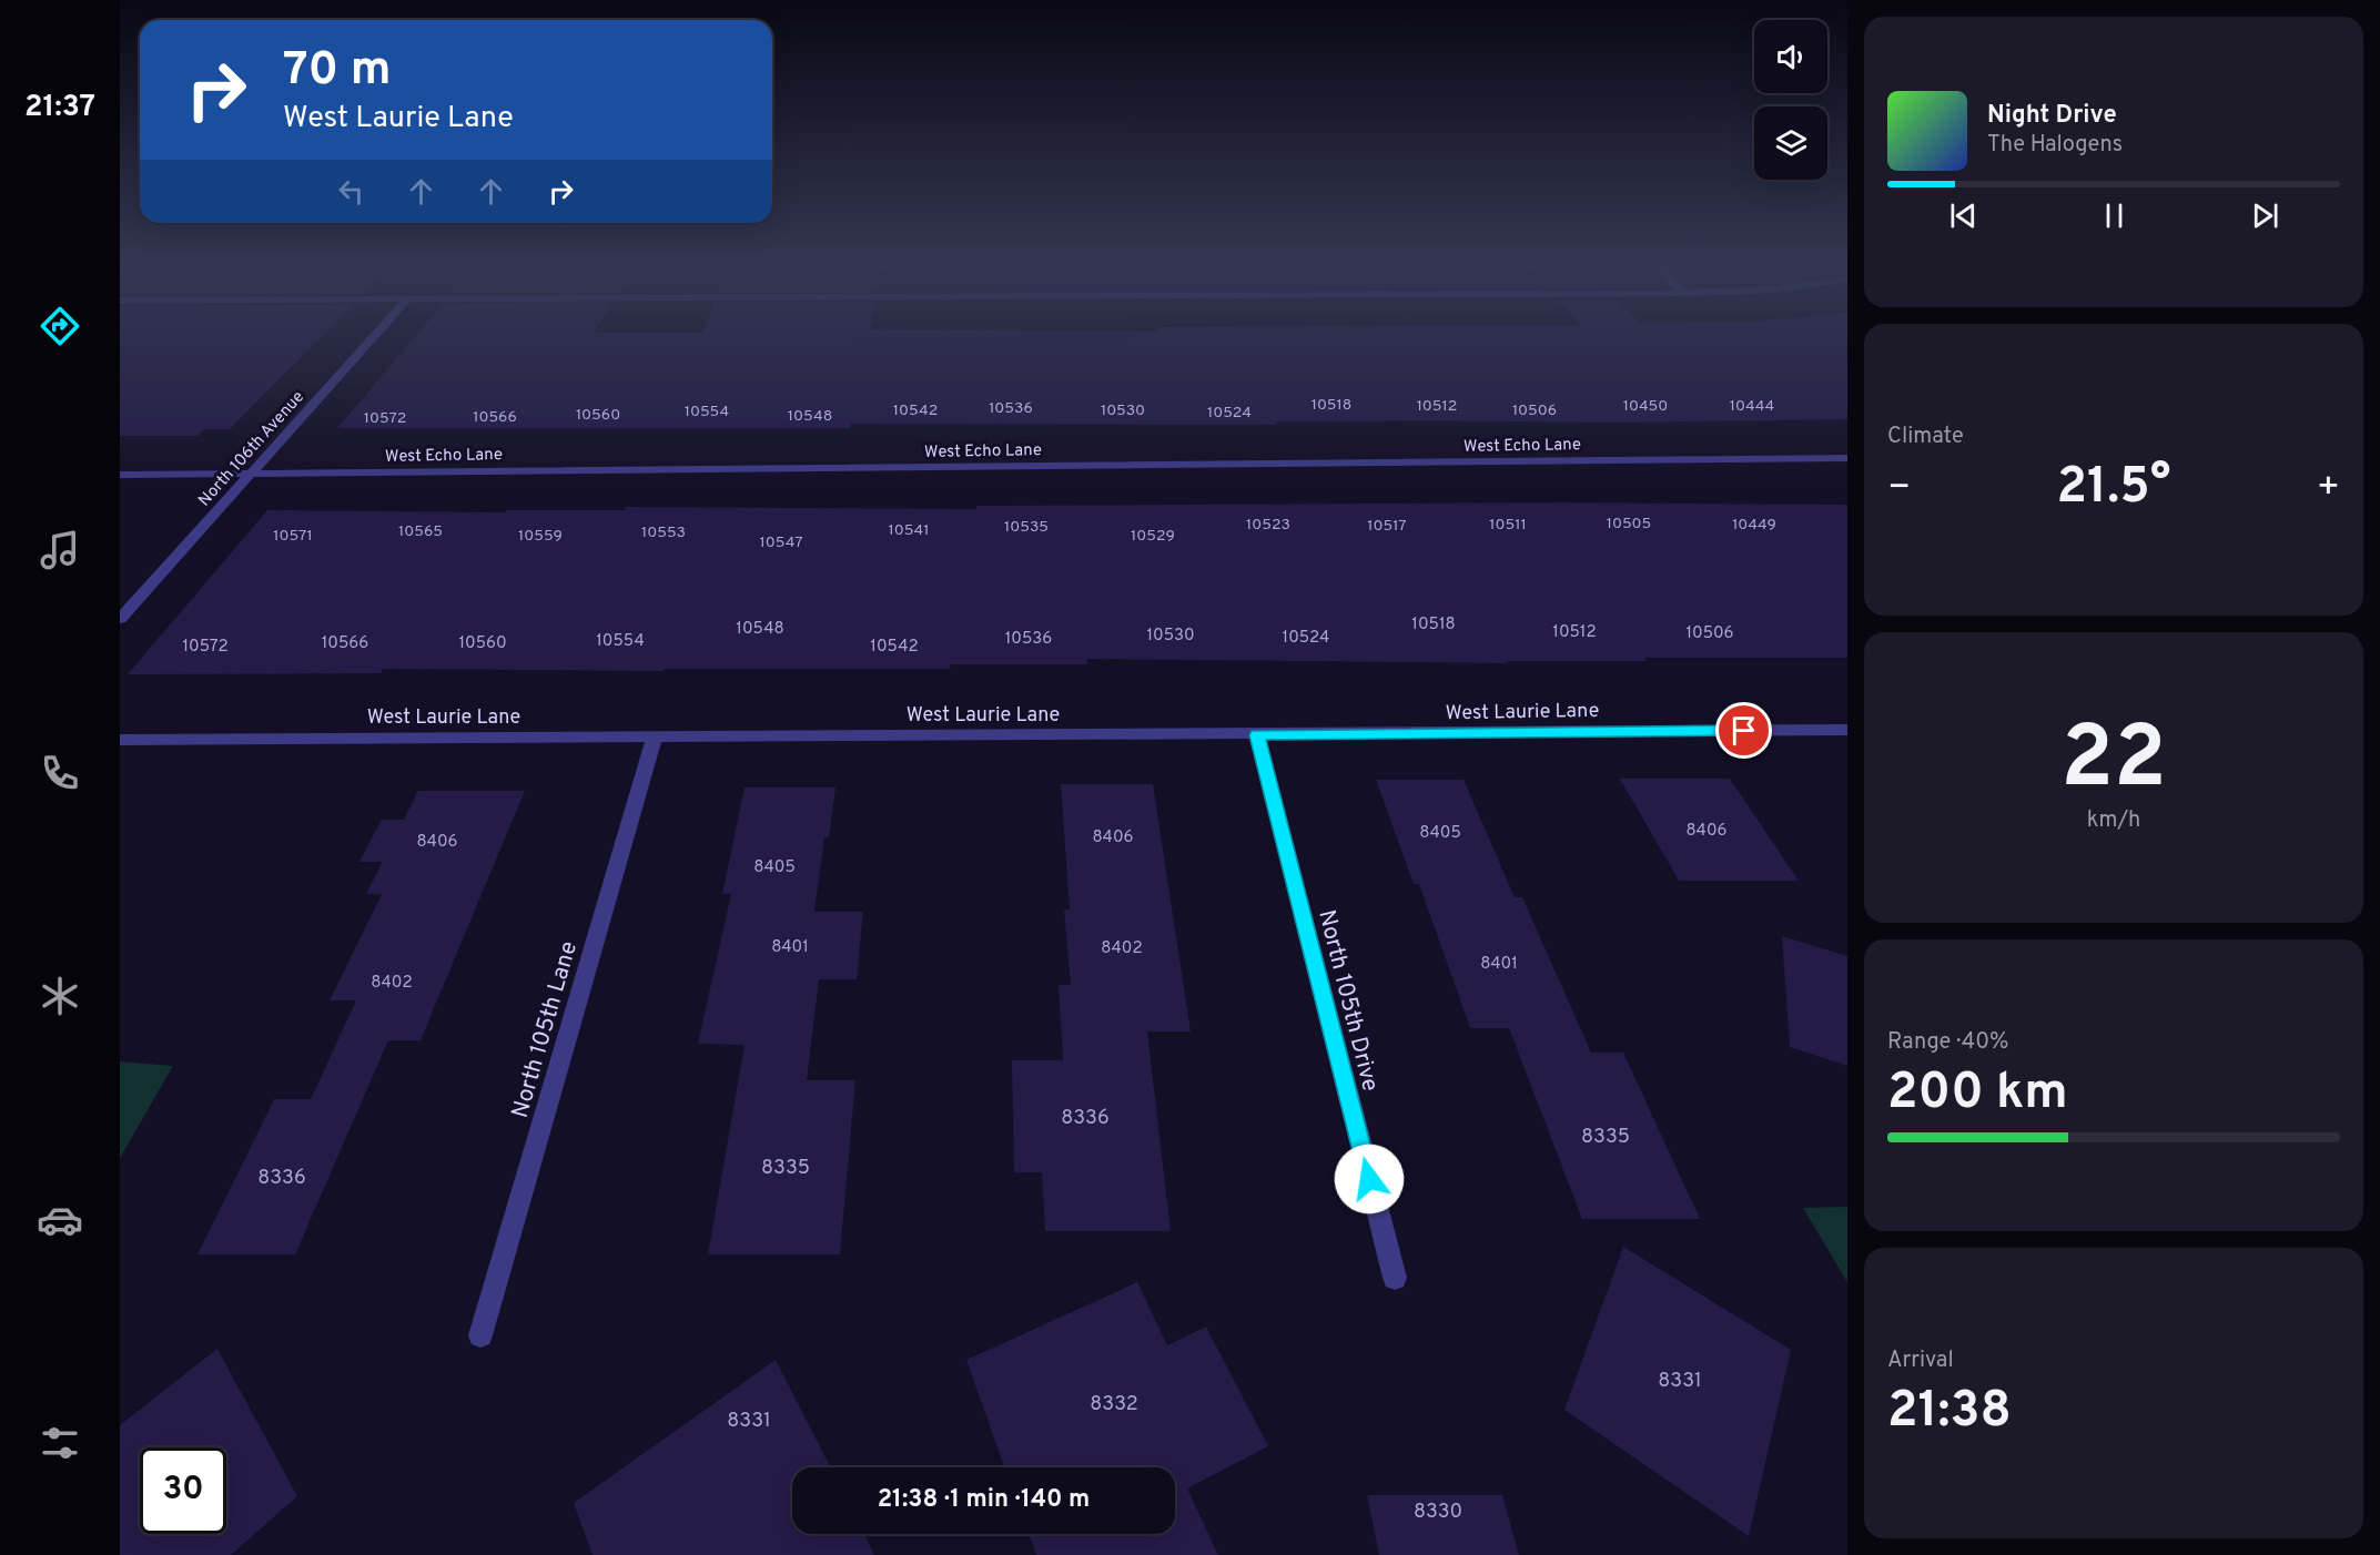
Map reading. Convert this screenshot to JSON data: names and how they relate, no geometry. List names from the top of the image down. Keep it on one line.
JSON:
{"streets":{"street":["West Echo Lane","North 106th Avenue","West Laurie Lane","North 105th Drive","North 105th Lane"]},"crossings":[["West Echo Lane","North 106th Avenue"],["West Laurie Lane","North 105th Drive"],["West Laurie Lane","North 105th Lane"]],"house_numbers":["10518","10512","10450","10444","10536","10542","10530","10506","10554","10524","10560","10548","10566","10572","10505","10523","10511","10449","10517","10535","10541","10565","10553","10571","10559","10529","10547","10518","10548","10512","10506","10530","10524","10536","10554","10566","10560","10572","10542","8406","8405","8406","8406","8405","8401","8402","8401","8402","8336","8335","8335","8336","8331","8332","8331","8330"],"page":{"tabs":"21:37","turn":["70 m","West Laurie Lane"],"song":["Night Drive","The Halogens"],"tile":["Climate",["22","km/h"],["Range · 40%","200 km"],["Arrival","21:38"]],"heat":["−","21.5°","+"],"limit":"30","trip":"21:38 · 1 min · 140 m"}}
